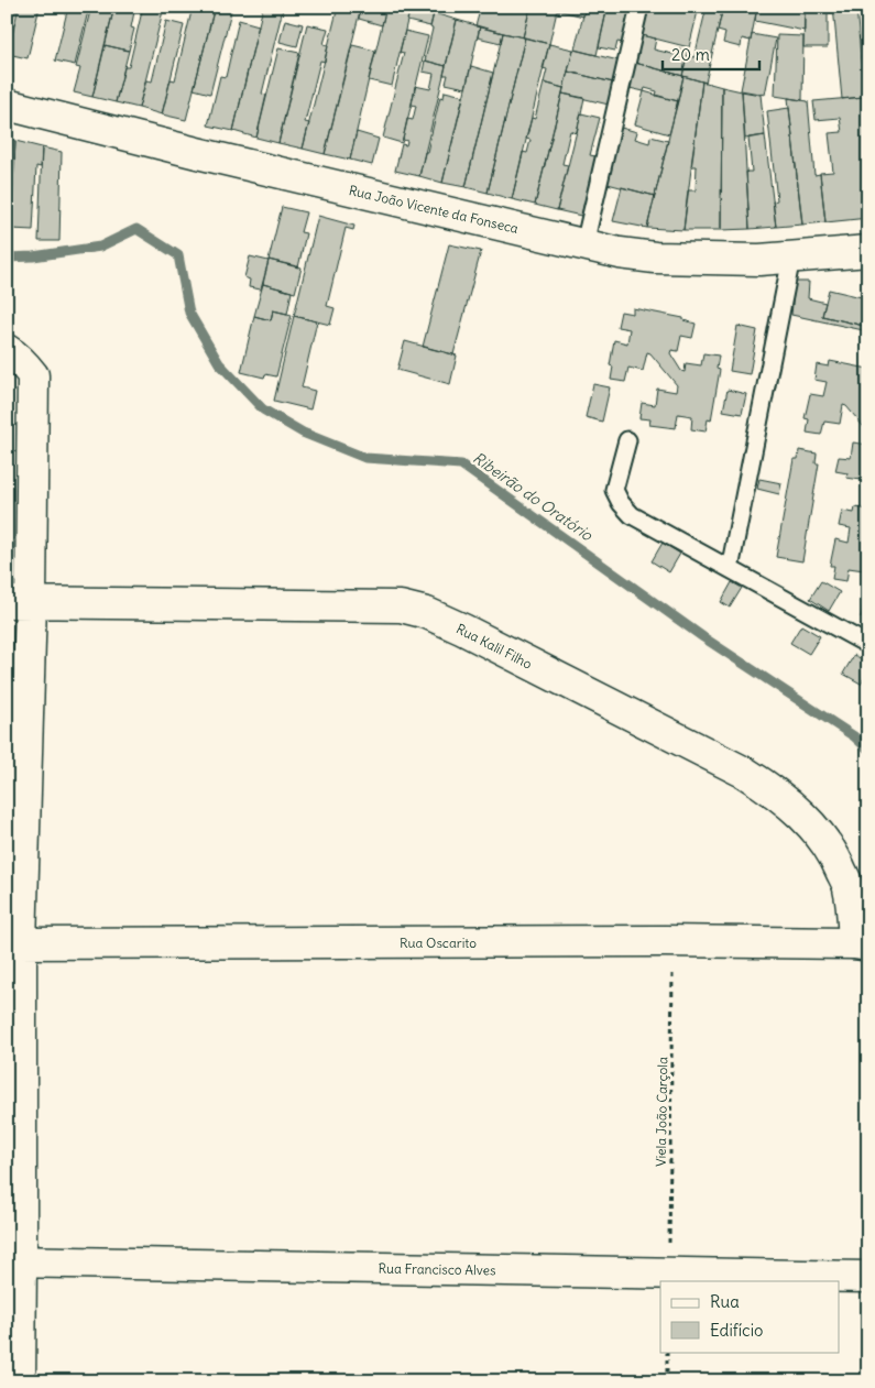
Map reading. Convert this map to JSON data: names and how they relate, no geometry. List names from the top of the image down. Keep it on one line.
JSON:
{"streets":{"street":["Rua João Vicente da Fonseca","Rua Kalil Filho","Rua Oscarito","Rua Francisco Alves"],"path":["Viela João Carçola"]},"crossings":[["Rua Kalil Filho","Rua Oscarito"],["Rua Oscarito","Viela João Carçola"],["Viela João Carçola","Rua Francisco Alves"]],"water":["Ribeirão do Oratório"],"legend":["Rua","Edifício"],"scale_bar":"20 m"}
